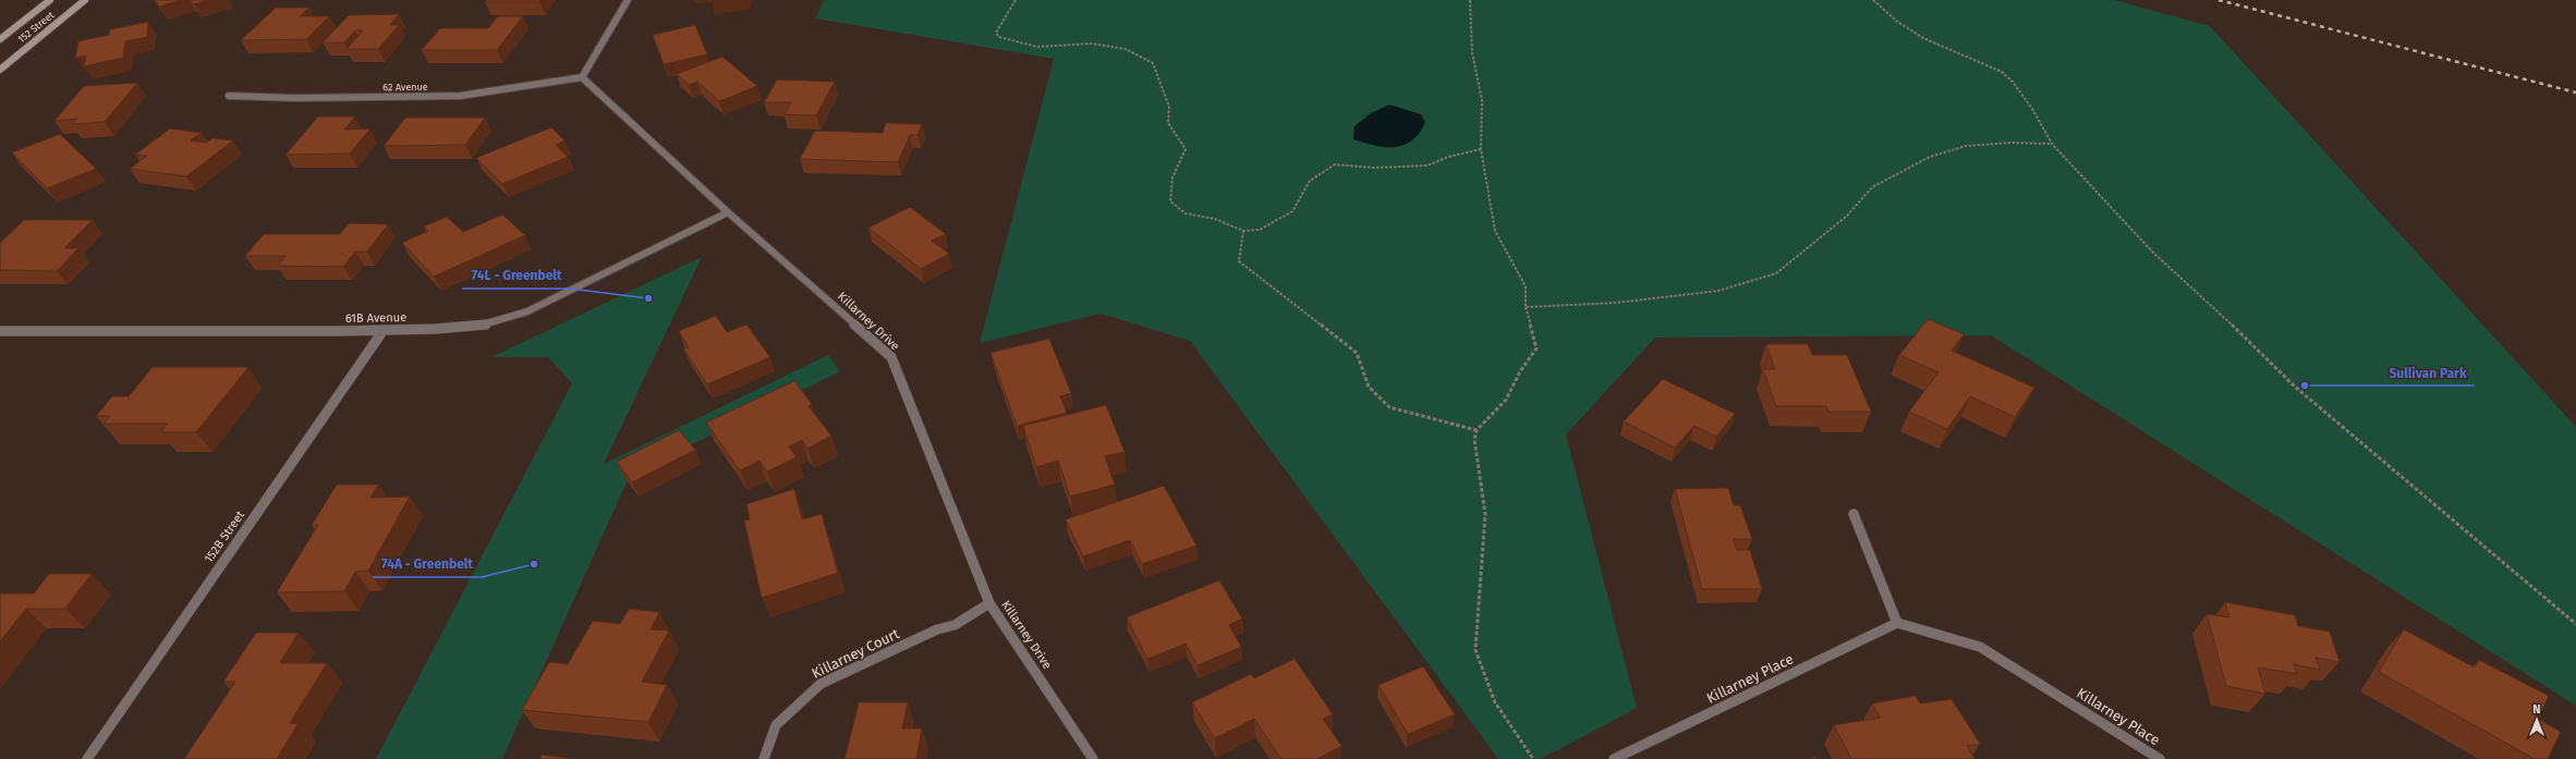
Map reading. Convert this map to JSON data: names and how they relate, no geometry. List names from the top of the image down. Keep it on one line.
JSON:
{"streets":{"main road":["152 Street"],"street":["62 Avenue","61B Avenue","Killarney Drive","152B Street","Killarney Court","Killarney Place"]},"crossings":[["62 Avenue","Killarney Drive"],["61B Avenue","Killarney Drive"],["61B Avenue","152B Street"],["Killarney Drive","Killarney Court"]],"places":["74L - Greenbelt","Sullivan Park","74A - Greenbelt"],"north":"top"}
